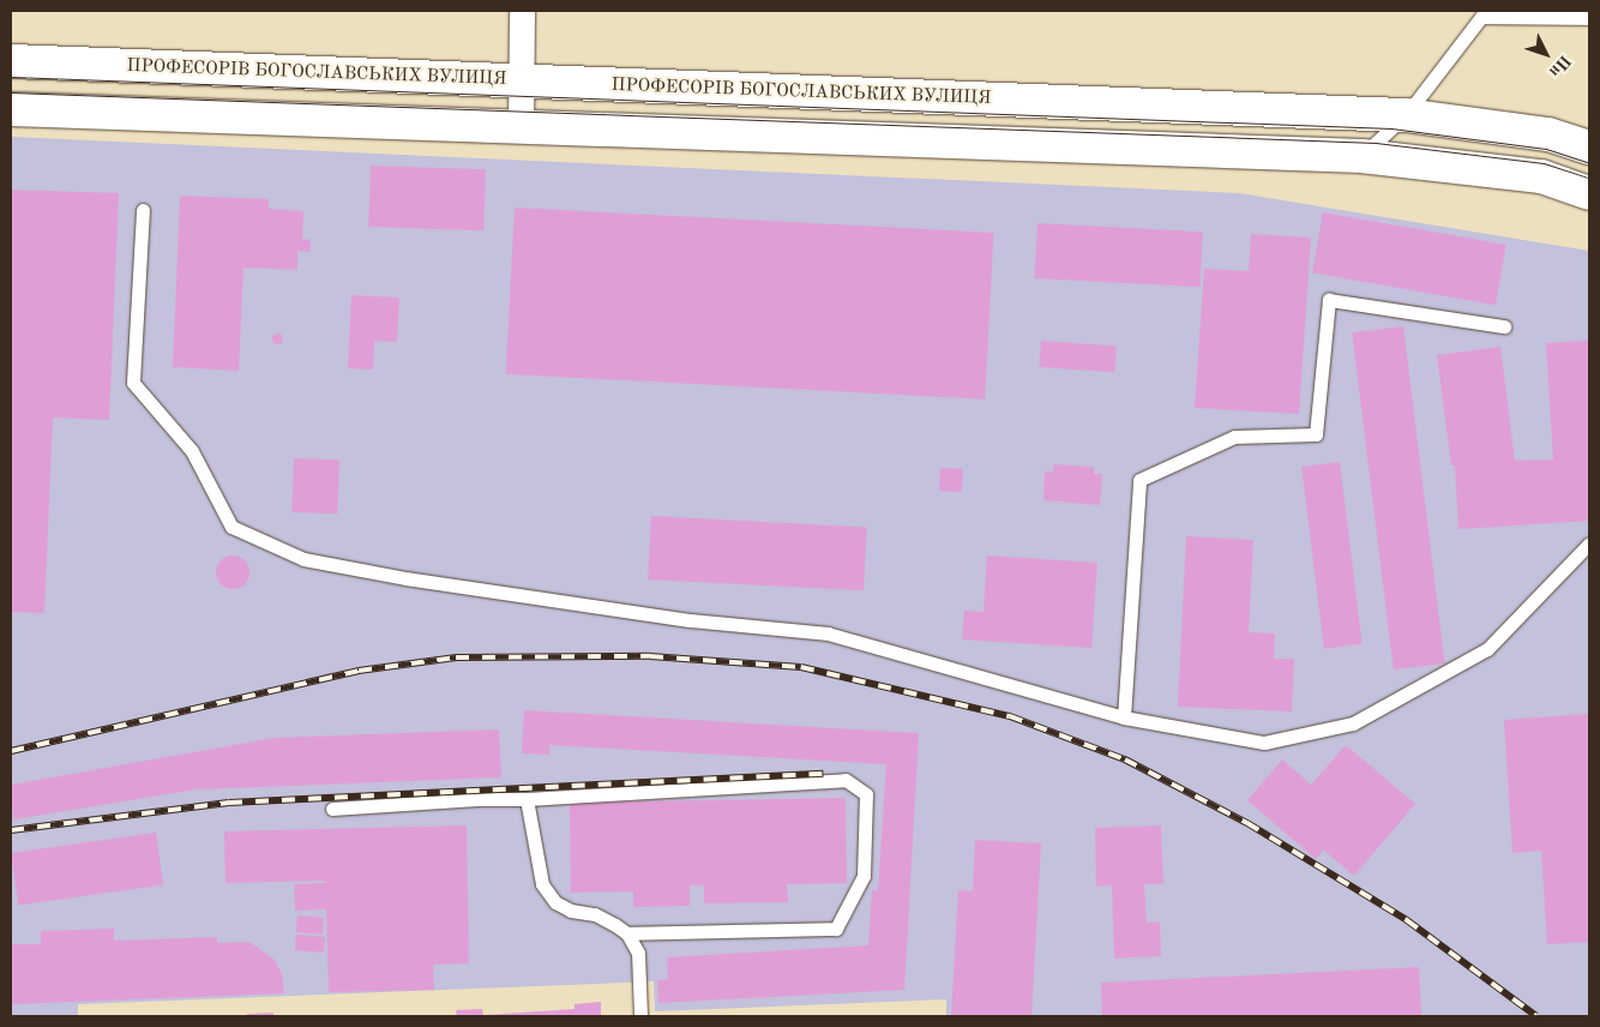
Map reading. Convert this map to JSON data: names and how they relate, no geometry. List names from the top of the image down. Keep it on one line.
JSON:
{"streets":{"street":["ПРОФЕСОРІВ БОГОСЛАВСЬКИХ ВУЛИЦЯ"]},"north":"bottom right"}
